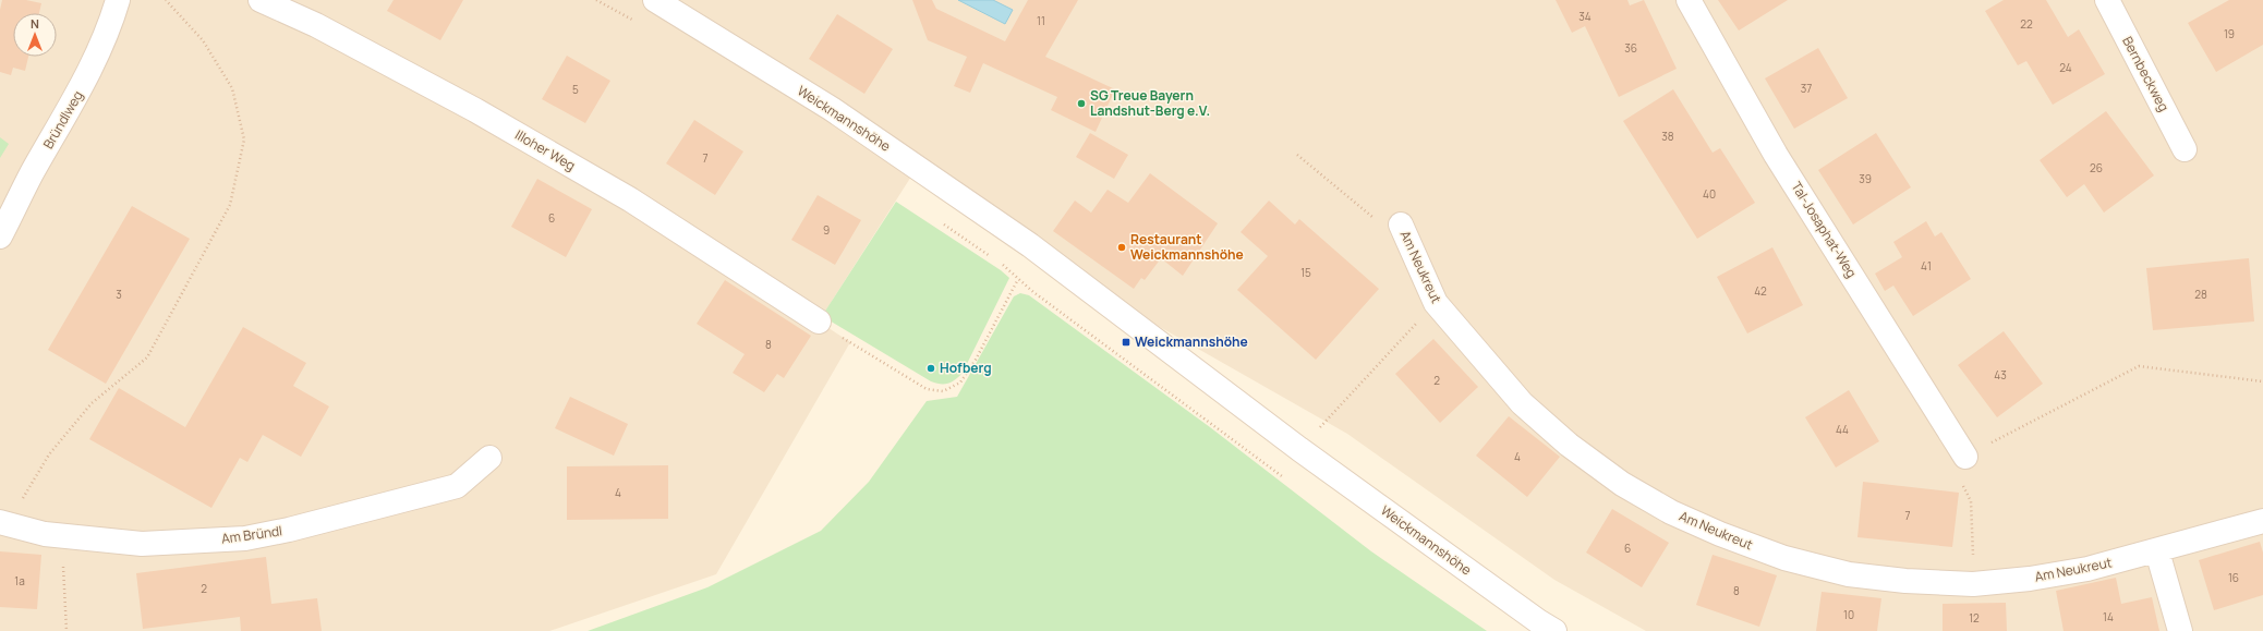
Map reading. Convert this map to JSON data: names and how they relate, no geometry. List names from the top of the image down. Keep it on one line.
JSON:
{"streets":{"street":["Bernbeckweg","Weickmannshöhe","Bründlweg","Illoher Weg","Tal-Josaphat-Weg","Am Neukreut","Am Bründl"]},"places":{"other":["SG Treue Bayern Landshut-Berg e.V.","Restaurant Weickmannshöhe","Hofberg"],"transit":["Weickmannshöhe"]},"house_numbers":["34","11","22","19","36","24","37","5","38","7","26","39","40","6","9","41","15","42","3","28","8","43","2","44","4","4","7","6","16","1a","2","8","10","14","12"],"north":"top"}
